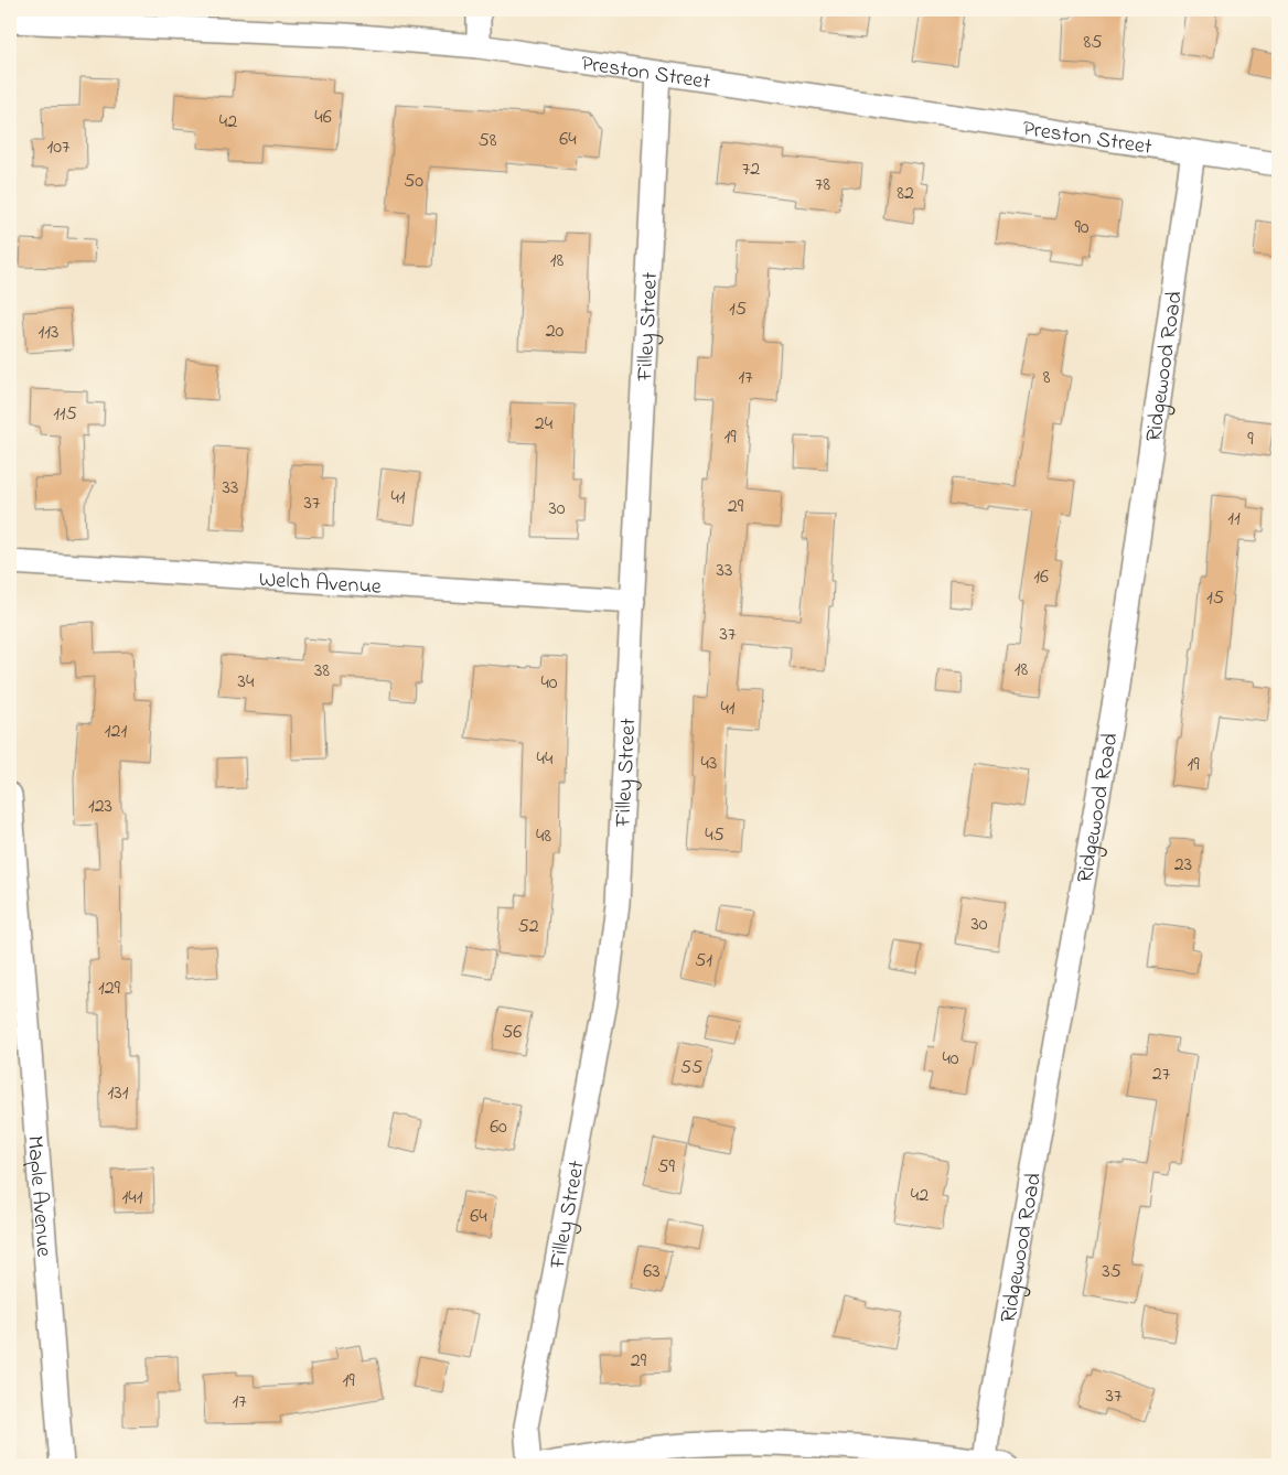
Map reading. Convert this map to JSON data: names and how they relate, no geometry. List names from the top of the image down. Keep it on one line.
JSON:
{"streets":{"street":["Preston Street","Filley Street","Ridgewood Road","Welch Avenue","Maple Avenue"]},"crossings":[["Preston Street","Filley Street"],["Preston Street","Ridgewood Road"],["Filley Street","Welch Avenue"]],"house_numbers":["85","46","42","64","58","107","72","50","78","82","90","18","15","20","113","17","8","115","24","19","9","33","41","37","29","30","11","33","16","15","37","18","38","34","40","41","121","44","43","19","123","45","48","23","30","52","51","129","56","40","55","27","131","60","59","42","141","64","63","35","29","19","37","17"]}
